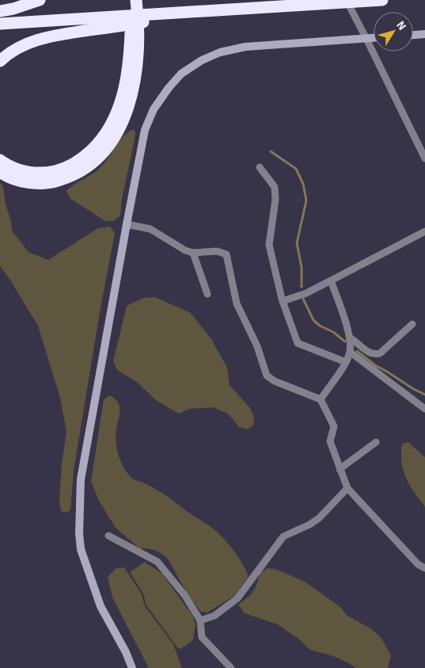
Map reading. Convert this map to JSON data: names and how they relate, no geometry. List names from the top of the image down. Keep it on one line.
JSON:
{"north":"top right"}
